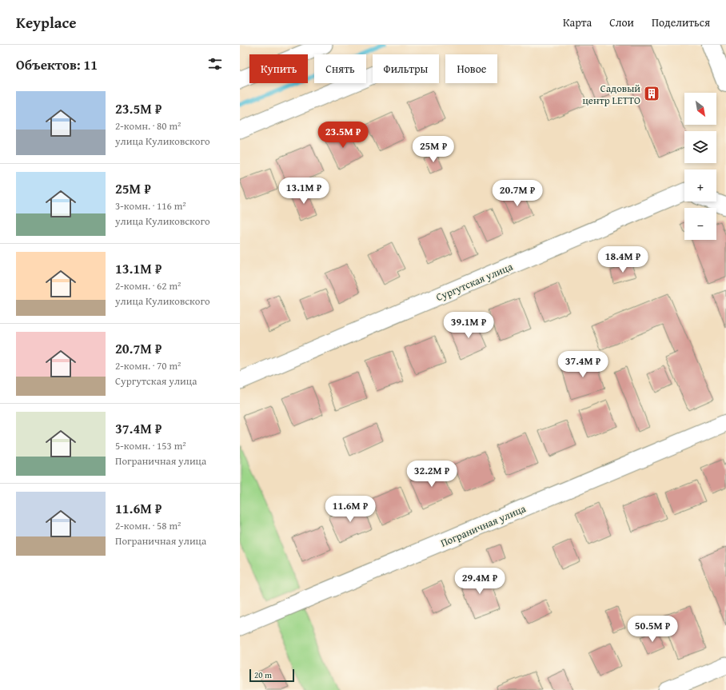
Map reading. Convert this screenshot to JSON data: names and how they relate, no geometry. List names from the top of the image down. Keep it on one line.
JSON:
{"streets":{"street":["Сургутская улица","Пограничная улица"]},"places":{"building":["Садовый центр LETTO"]},"scale_bar":"20 m","north":"bottom right","page":{"header":"Keyplace","nav":["Карта","Слои","Поделиться"],"heading":"Объектов: 11","chip":["Купить","Снять","Фильтры","Новое"],"list":[{"name":"23.5M ₽","note":"2-комн. · 80 m² · улица Куликовского"},{"name":"25M ₽","note":"3-комн. · 116 m² · улица Куликовского"},{"name":"13.1M ₽","note":"2-комн. · 62 m² · улица Куликовского"},{"name":"20.7M ₽","note":"2-комн. · 70 m² · Сургутская улица"},{"name":"37.4M ₽","note":"5-комн. · 153 m² · Пограничная улица"},{"name":"11.6M ₽","note":"2-комн. · 58 m² · Пограничная улица"}],"map_buttons":["+","−"],"price":["23.5M ₽","25M ₽","13.1M ₽","20.7M ₽","18.4M ₽","39.1M ₽","37.4M ₽","32.2M ₽","11.6M ₽","29.4M ₽","50.5M ₽"],"scale":"20 m"}}
